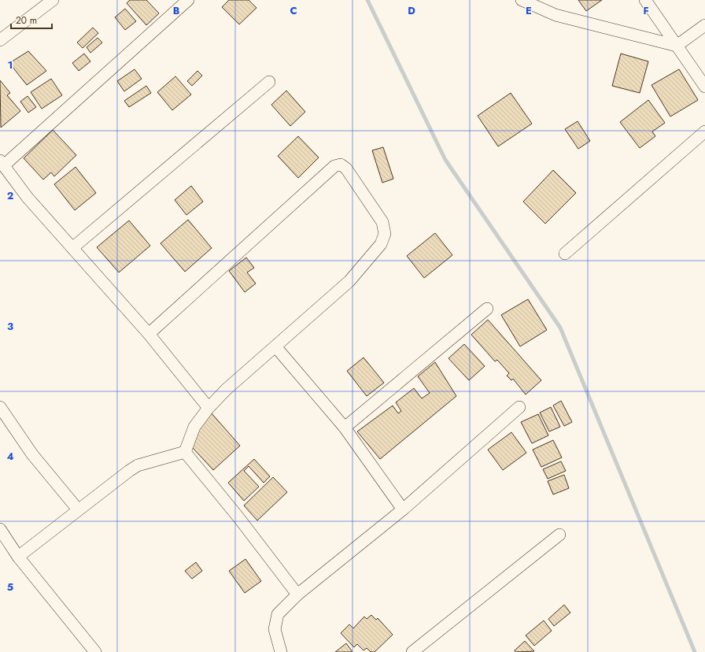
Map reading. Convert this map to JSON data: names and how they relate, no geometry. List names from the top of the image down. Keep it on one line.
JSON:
{"scale_bar":"20 m","grid":{"columns":["B","C","D","E","F"],"rows":["1","2","3","4","5"]}}
